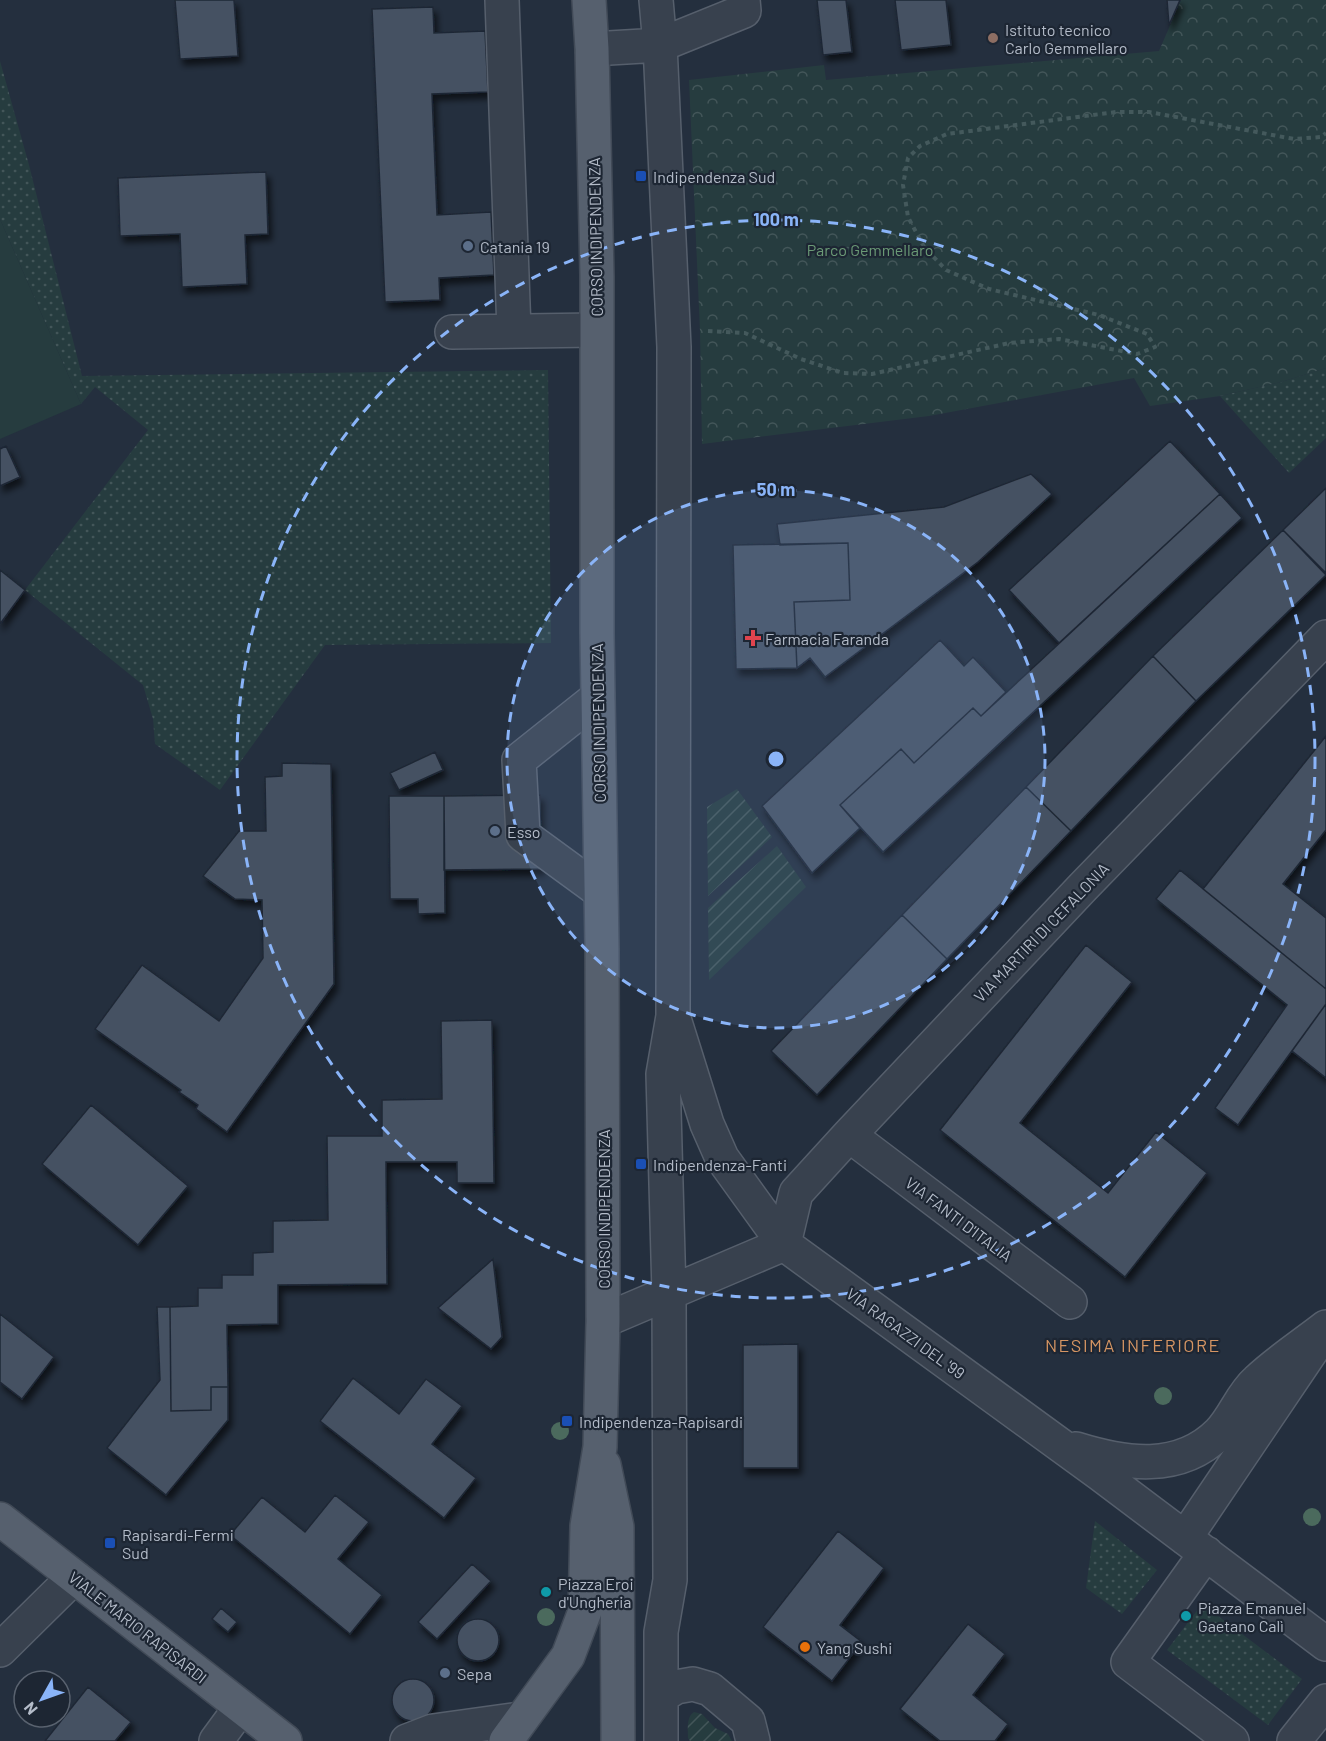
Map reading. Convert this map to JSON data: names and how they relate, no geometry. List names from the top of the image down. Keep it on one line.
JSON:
{"streets":{"main road":["CORSO INDIPENDENZA","VIALE MARIO RAPISARDI"],"street":["VIA MARTIRI DI CEFALONIA","VIA FANTI D'ITALIA","VIA RAGAZZI DEL '99"]},"crossings":[["VIA MARTIRI DI CEFALONIA","VIA FANTI D'ITALIA"],["VIA MARTIRI DI CEFALONIA","VIA RAGAZZI DEL '99"]],"districts":["NESIMA INFERIORE"],"parks":["Parco Gemmellaro"],"places":{"other":["Istituto tecnico Carlo Gemmellaro","Catania 19","Esso","Piazza Eroi d'Ungheria","Piazza Emanuel Gaetano Calì","Yang Sushi","Sepa"],"transit":["Indipendenza Sud","Indipendenza-Fanti","Indipendenza-Rapisardi","Rapisardi-Fermi Sud"],"health":["Farmacia Faranda"]},"north":"bottom left","rings":["100 m","50 m"]}
